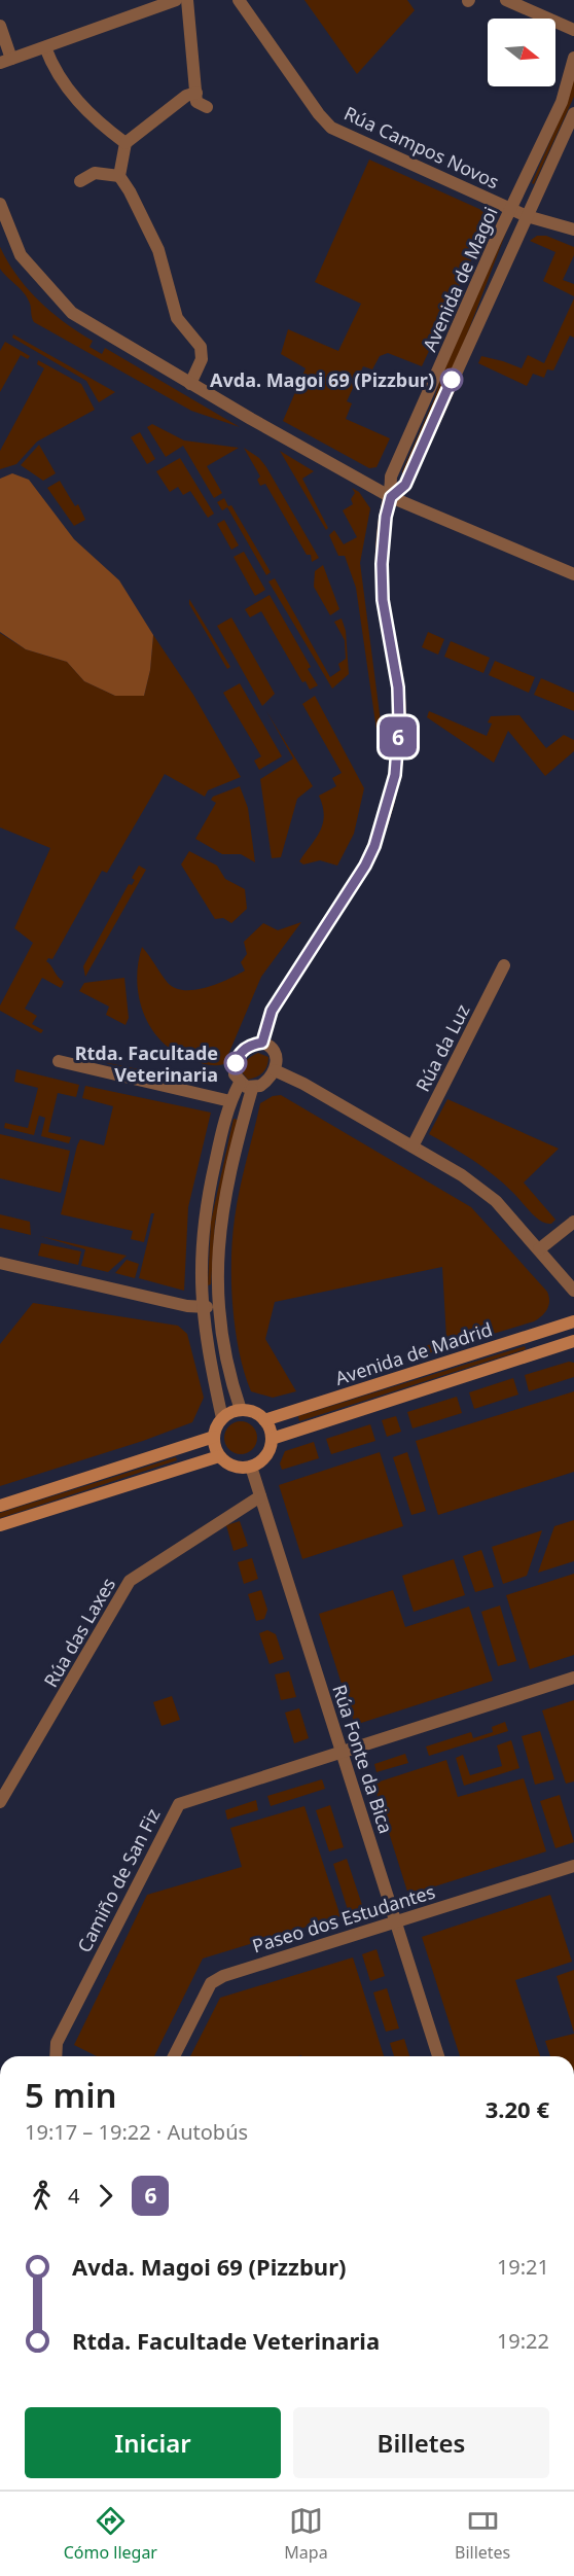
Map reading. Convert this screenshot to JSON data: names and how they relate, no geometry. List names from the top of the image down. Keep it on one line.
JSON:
{"streets":{"street":["Rúa Campos Novos","Avenida de Magoi","Rúa da Luz","Avenida de Madrid","Rúa das Laxes","Rúa Fonte da Bica","Camiño de San Fiz","Paseo dos Estudantes"]},"crossings":[["Rúa Campos Novos","Avenida de Magoi"],["Avenida de Madrid","Rúa Fonte da Bica"],["Rúa das Laxes","Rúa Fonte da Bica"],["Rúa Fonte da Bica","Camiño de San Fiz"],["Rúa Fonte da Bica","Paseo dos Estudantes"]],"places":["Avda. Magoi 69 (Pizzbur)","Rtda. Facultade Veterinaria"],"lines":["bus line 6"],"north":"right","page":{"on_map":"6","heading":["5 min","19:17 – 19:22 · Autobús","3.20 €"],"legs":["4","6"],"list":[{"name":"Avda. Magoi 69 (Pizzbur)","value":"19:21"},{"name":"Rtda. Facultade Veterinaria","value":"19:22"}],"buttons":["Iniciar","Billetes"],"tabs":["Cómo llegar","Mapa","Billetes"]}}
